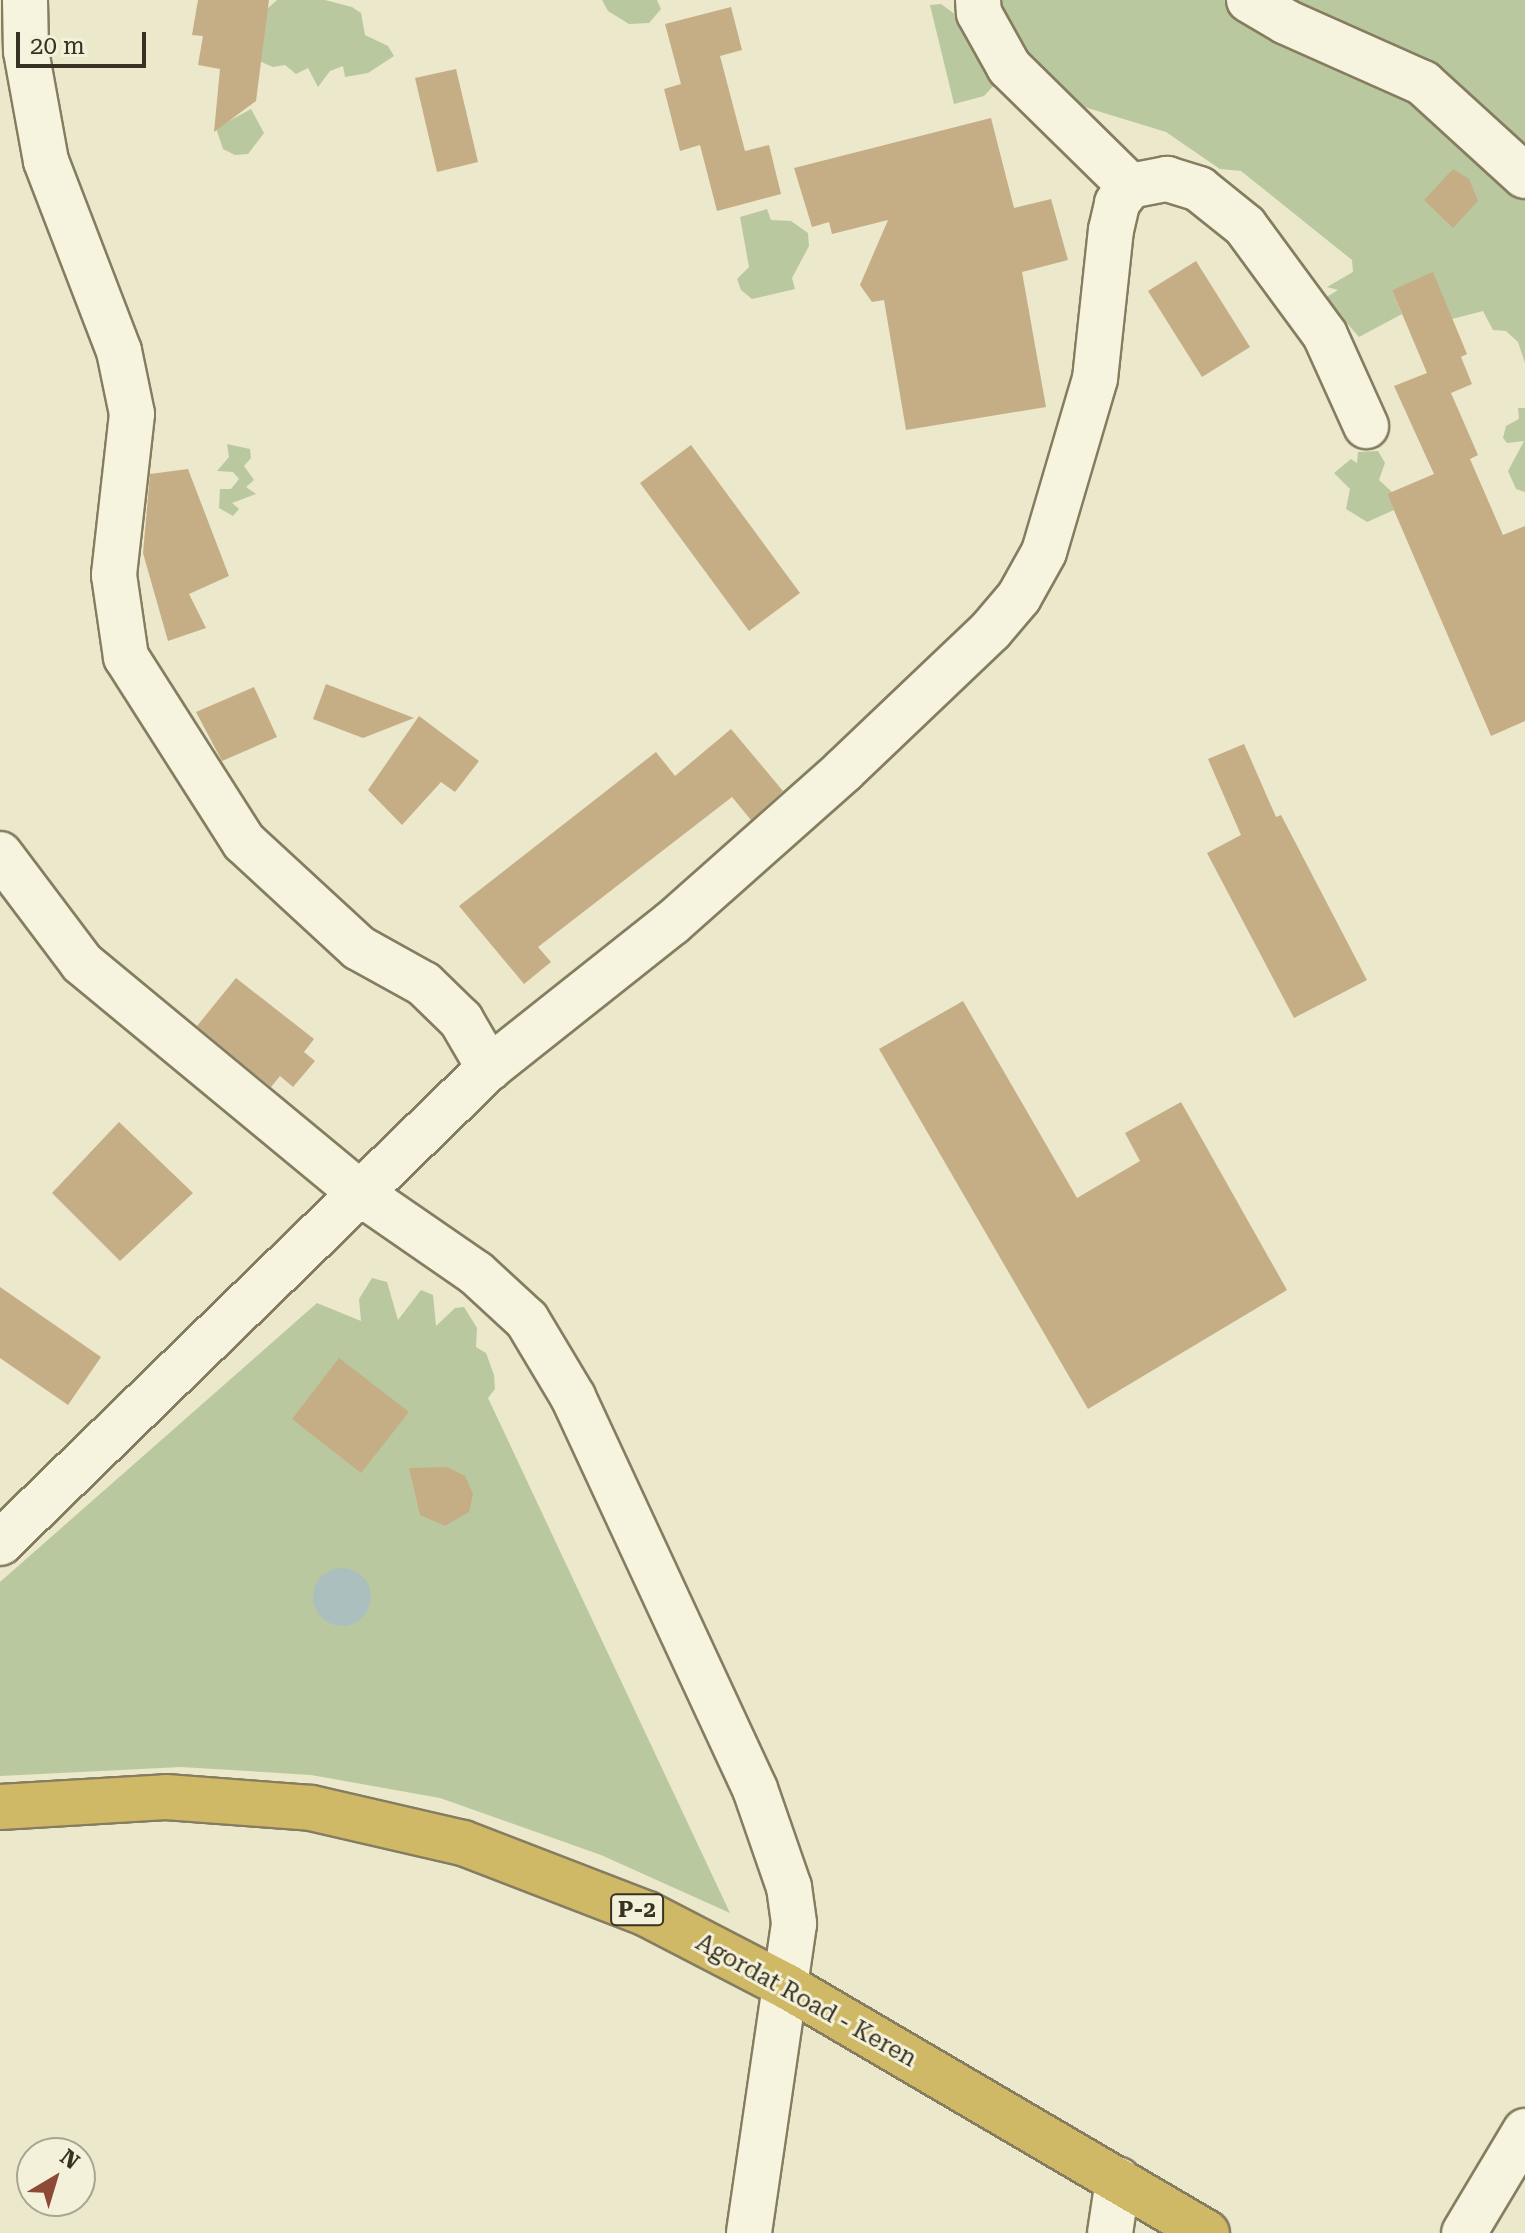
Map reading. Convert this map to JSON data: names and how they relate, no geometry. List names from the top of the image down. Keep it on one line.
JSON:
{"streets":{"highway":["P-2","Agordat Road - Keren"]},"scale_bar":"20 m","north":"top right"}
